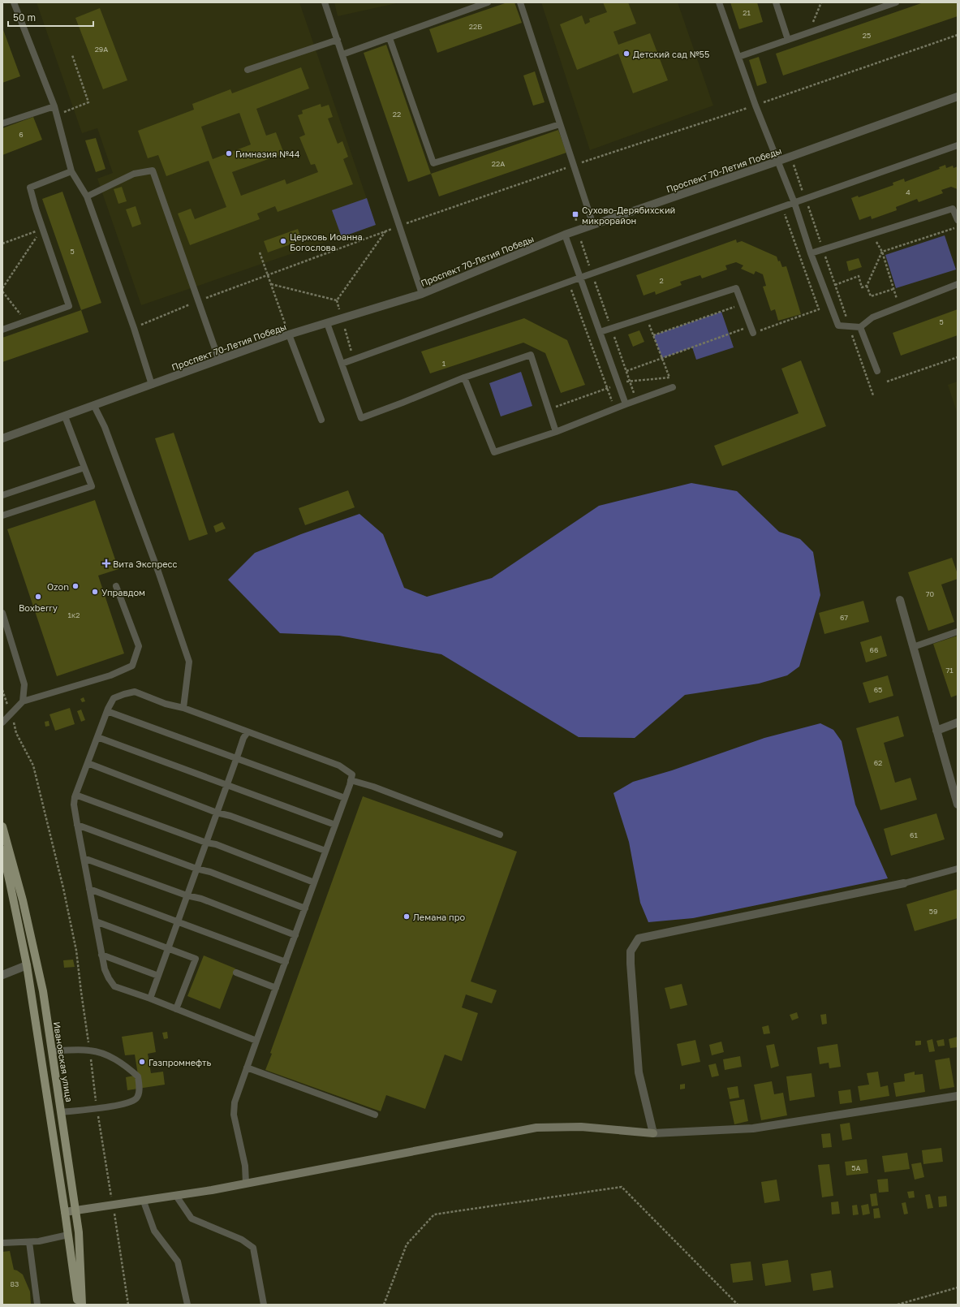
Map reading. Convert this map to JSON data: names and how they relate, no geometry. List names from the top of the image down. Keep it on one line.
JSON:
{"streets":{"main road":["Ивановская улица"],"street":["Проспект 70-Летия Победы"]},"places":{"other":["Детский сад №55","Гимназия №44","Церковь Иоанна Богослова","Ozon","Управдом","Boxberry","Лемана про","Газпромнефть"],"transit":["Сухово-Дерябихский микрорайон"],"health":["Вита Экспресс"]},"house_numbers":["21","22Б","25","29А","22","6","22А","4","5","2","5","1","70","1к2","67","66","71","65","62","61","59","5А","83"],"scale_bar":"50 m"}
